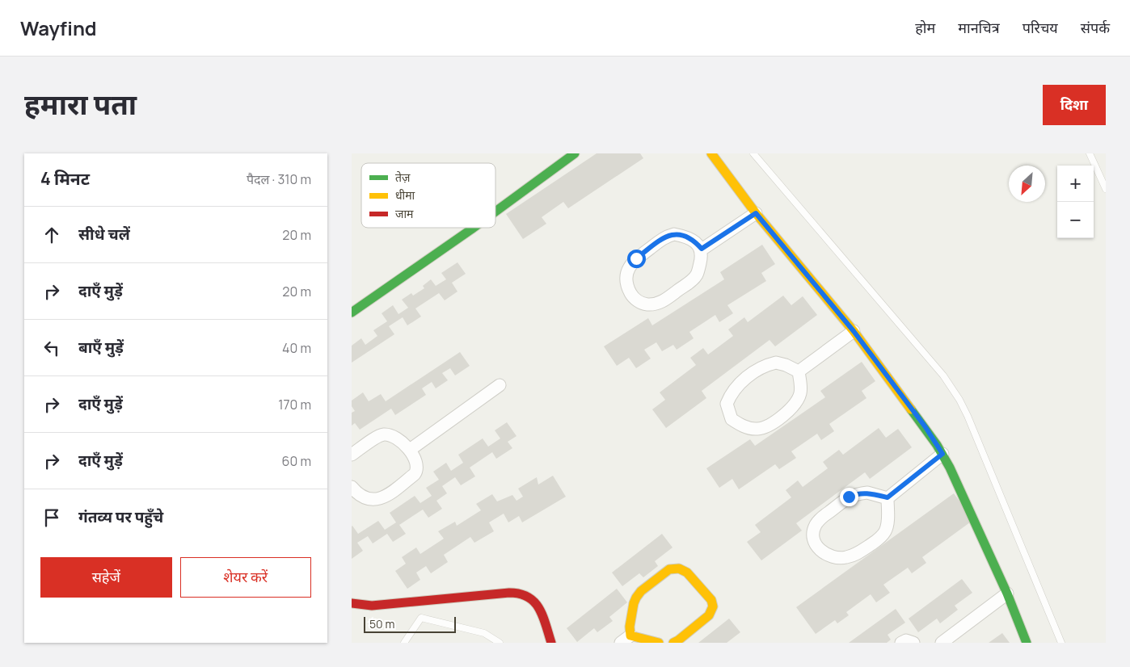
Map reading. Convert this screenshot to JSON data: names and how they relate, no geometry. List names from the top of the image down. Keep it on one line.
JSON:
{"legend":["तेज़","धीमा","जाम"],"scale_bar":"50 m","north":"bottom left","page":{"header":"Wayfind","nav":["होम","मानचित्र","परिचय","संपर्क"],"title":"हमारा पता","buttons":["दिशा",["सहेजें","शेयर करें"]],"heading":["4 मिनट","पैदल · 310 m"],"map_buttons":["+","−"],"list":[["सीधे चलें","20 m"],["दाएँ मुड़ें","20 m"],["बाएँ मुड़ें","40 m"],["दाएँ मुड़ें","170 m"],["दाएँ मुड़ें","60 m"],"गंतव्य पर पहुँचे"],"scale":"50 m"}}
